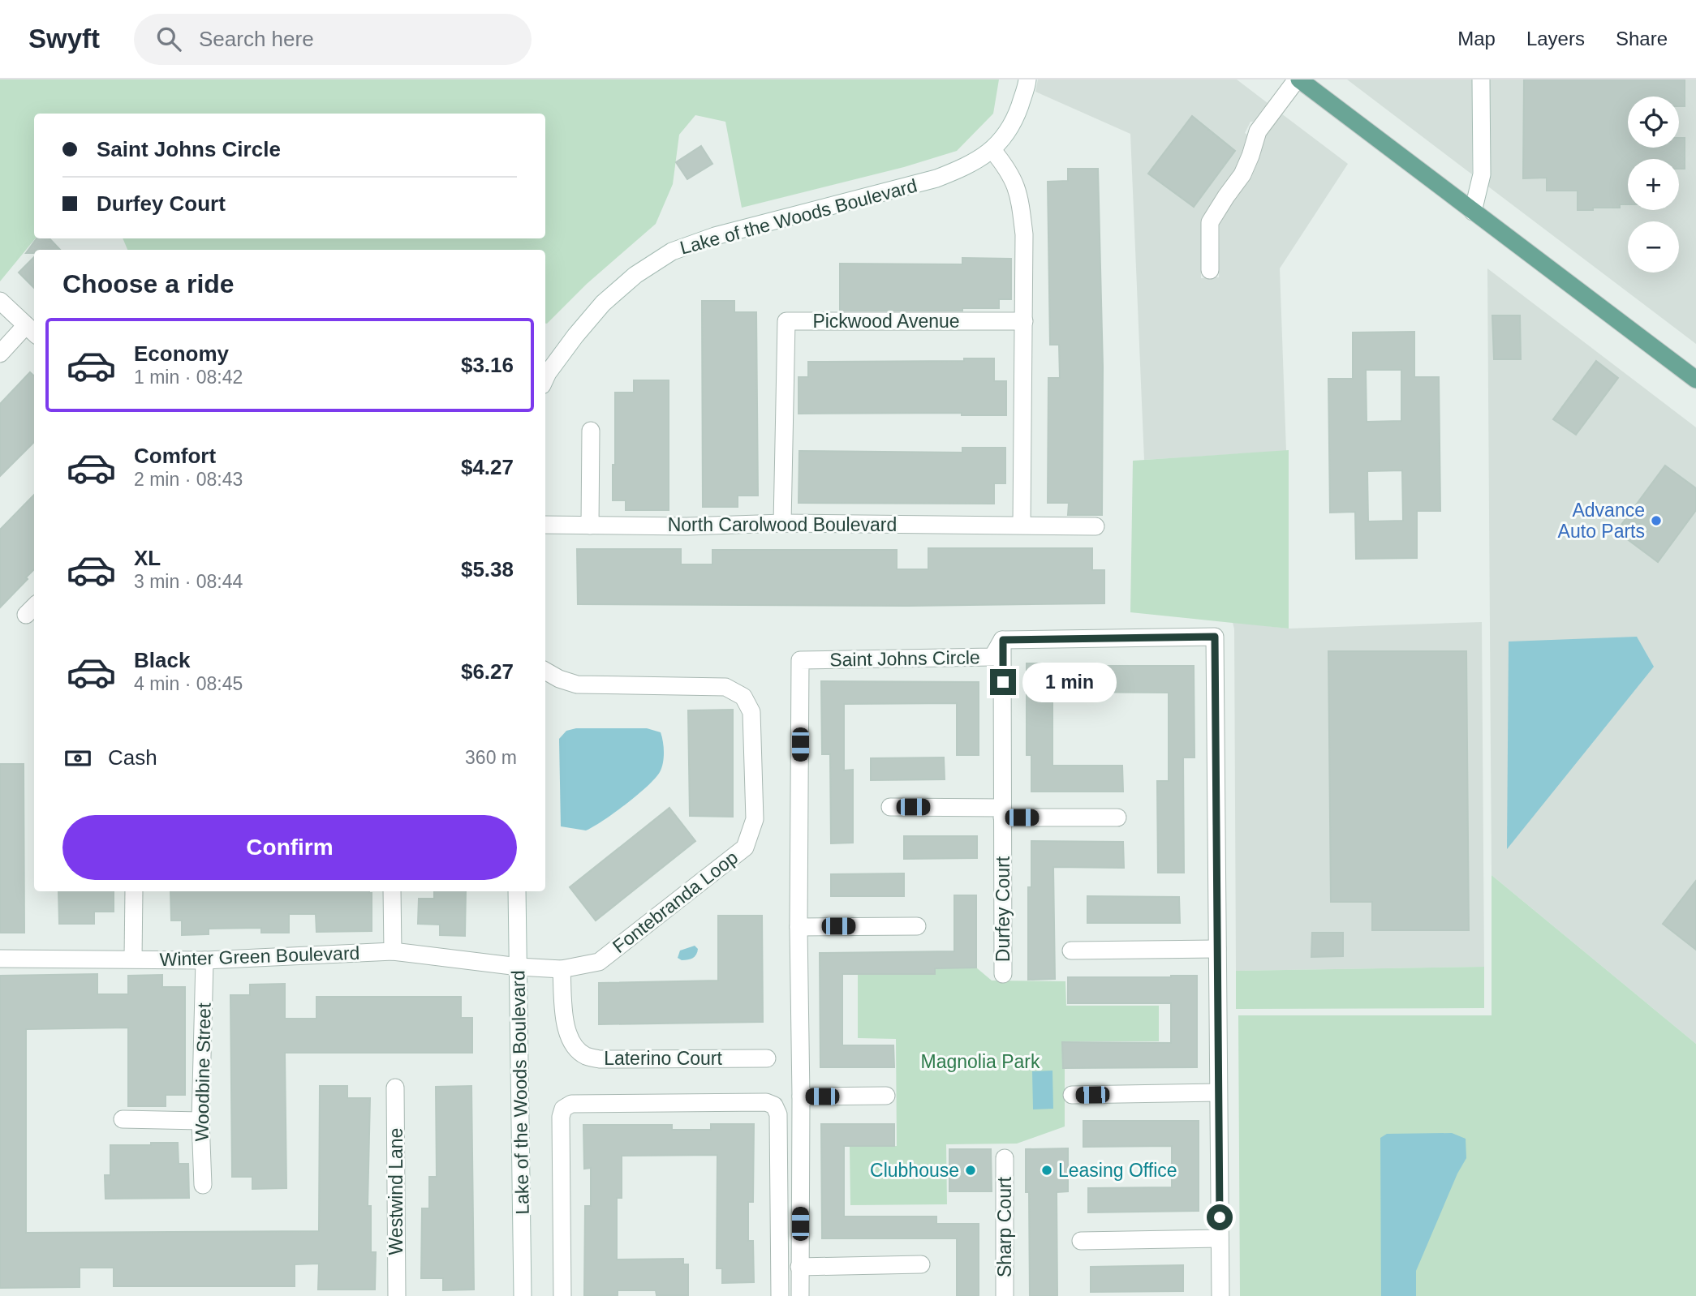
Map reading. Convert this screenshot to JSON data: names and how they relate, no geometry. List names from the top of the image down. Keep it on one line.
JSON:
{"streets":{"street":["Lake of the Woods Boulevard","Pickwood Avenue","North Carolwood Boulevard","Saint Johns Circle","Fontebranda Loop","Durfey Court","Winter Green Boulevard","Laterino Court","Woodbine Street","Westwind Lane","Sharp Court"]},"crossings":[["Lake of the Woods Boulevard","Fontebranda Loop"],["Lake of the Woods Boulevard","Winter Green Boulevard"],["Pickwood Avenue","North Carolwood Boulevard"],["Saint Johns Circle","Durfey Court"],["Fontebranda Loop","Winter Green Boulevard"],["Fontebranda Loop","Laterino Court"],["Winter Green Boulevard","Woodbine Street"]],"parks":["Magnolia Park"],"places":["Advance Auto Parts","Clubhouse","Leasing Office"],"page":{"header":"Swyft","search":"Search here","nav":["Map","Layers","Share"],"map_buttons":["+","−"],"banner":["Saint Johns Circle","Durfey Court"],"heading":"Choose a ride","list":[{"name":"Economy","note":"1 min · 08:42","value":"$3.16"},{"name":"Comfort","note":"2 min · 08:43","value":"$4.27"},{"name":"XL","note":"3 min · 08:44","value":"$5.38"},{"name":"Black","note":"4 min · 08:45","value":"$6.27"}],"bubble":"1 min","pay":["Cash","360 m"],"buttons":"Confirm"}}
